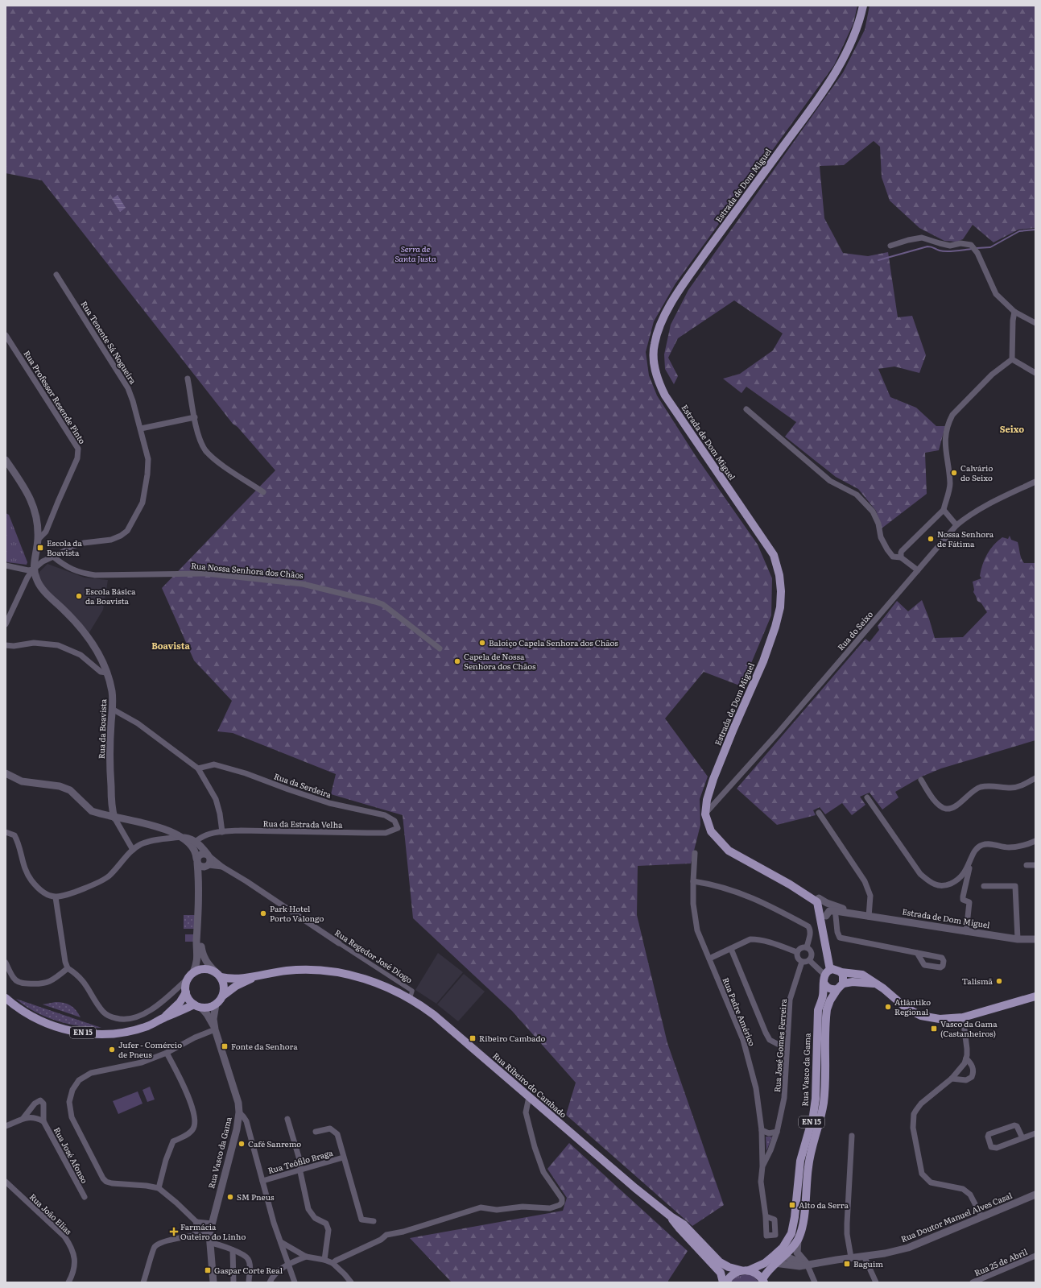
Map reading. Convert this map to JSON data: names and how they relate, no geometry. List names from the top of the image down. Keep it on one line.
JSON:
{"streets":{"main road":["Estrada de Dom Miguel","EN 15","Rua Vasco da Gama","Rua Ribeiro do Cambado"],"street":["Rua Tenente Sá Nogueira","Rua Professor Resende Pinto","Rua Nossa Senhora dos Chãos","Rua do Seixo","Rua da Boavista","Rua da Serdeira","Rua da Estrada Velha","Rua Regedor José Diogo","Rua Padre Américo","Rua José Gomes Ferreira","Rua José Afonso","Rua Teófilo Braga","Rua João Elias","Rua Doutor Manuel Alves Casal","Rua 25 de Abril"]},"crossings":[["Estrada de Dom Miguel","Rua do Seixo"],["Estrada de Dom Miguel","Rua Vasco da Gama"],["Rua Tenente Sá Nogueira","Rua Nossa Senhora dos Chãos"],["Rua da Serdeira","Rua da Estrada Velha"],["Rua Regedor José Diogo","Rua Ribeiro do Cambado"],["Rua Padre Américo","Rua José Gomes Ferreira"],["EN 15","Rua Vasco da Gama"],["Rua Vasco da Gama","Rua Ribeiro do Cambado"],["Rua Vasco da Gama","Rua Doutor Manuel Alves Casal"]],"districts":["Seixo","Boavista"],"parks":["Serra de Santa Justa"],"places":{"other":["Calvário do Seixo","Nossa Senhora de Fátima","Escola Básica da Boavista","Baloiço Capela Senhora dos Chãos","Capela de Nossa Senhora dos Chãos","Park Hotel Porto Valongo","Talismã","Atlântiko Regional","Jufer - Comércio de Pneus","Café Sanremo","SM Pneus"],"transit":["Escola da Boavista","Vasco da Gama (Castanheiros)","Ribeiro Cambado","Fonte da Senhora","Alto da Serra","Baguim","Gaspar Corte Real"],"health":["Farmácia Outeiro do Linho"]}}
